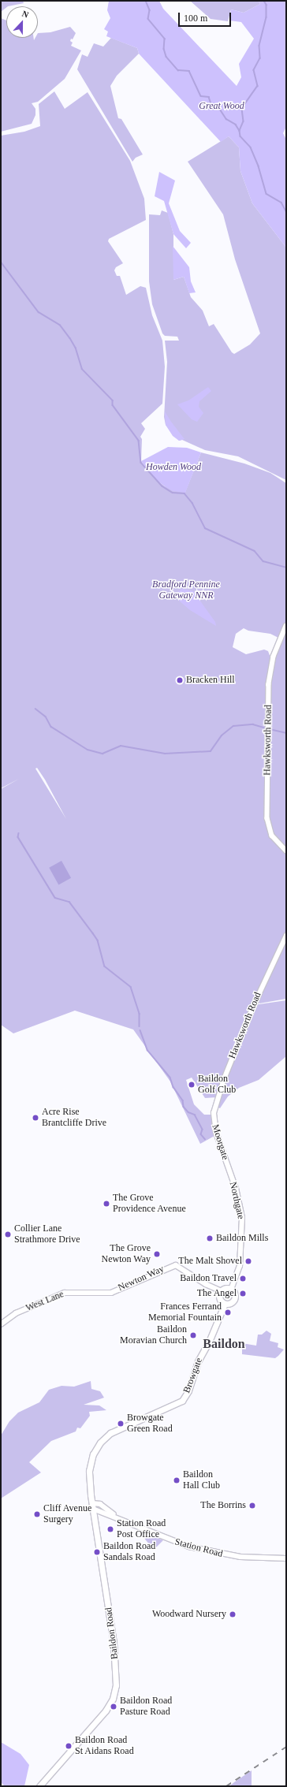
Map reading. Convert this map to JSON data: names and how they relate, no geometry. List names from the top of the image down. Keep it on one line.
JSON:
{"streets":{"main road":["Browgate","Baildon Road"],"street":["Hawksworth Road","Moorgate","Northgate","Newton Way","West Lane","Station Road"]},"crossings":[["Hawksworth Road","Moorgate"],["Moorgate","Northgate"],["Northgate","Newton Way"],["Northgate","Browgate"],["Newton Way","West Lane"],["Newton Way","Browgate"],["Browgate","Baildon Road"],["Station Road","Baildon Road"]],"districts":["Baildon"],"parks":["Great Wood","Howden Wood","Bradford Pennine Gateway NNR"],"places":["Bracken Hill","Baildon Golf Club","Acre Rise Brantcliffe Drive","The Grove Providence Avenue","Collier Lane Strathmore Drive","Baildon Mills","The Grove Newton Way","The Malt Shovel","Baildon Travel","The Angel","Frances Ferrand Memorial Fountain","Baildon Moravian Church","Browgate Green Road","Baildon Hall Club","The Borrins","Cliff Avenue Surgery","Station Road Post Office","Baildon Road Sandals Road","Woodward Nursery","Baildon Road Pasture Road","Baildon Road St Aidans Road"],"scale_bar":"100 m","north":"top"}
